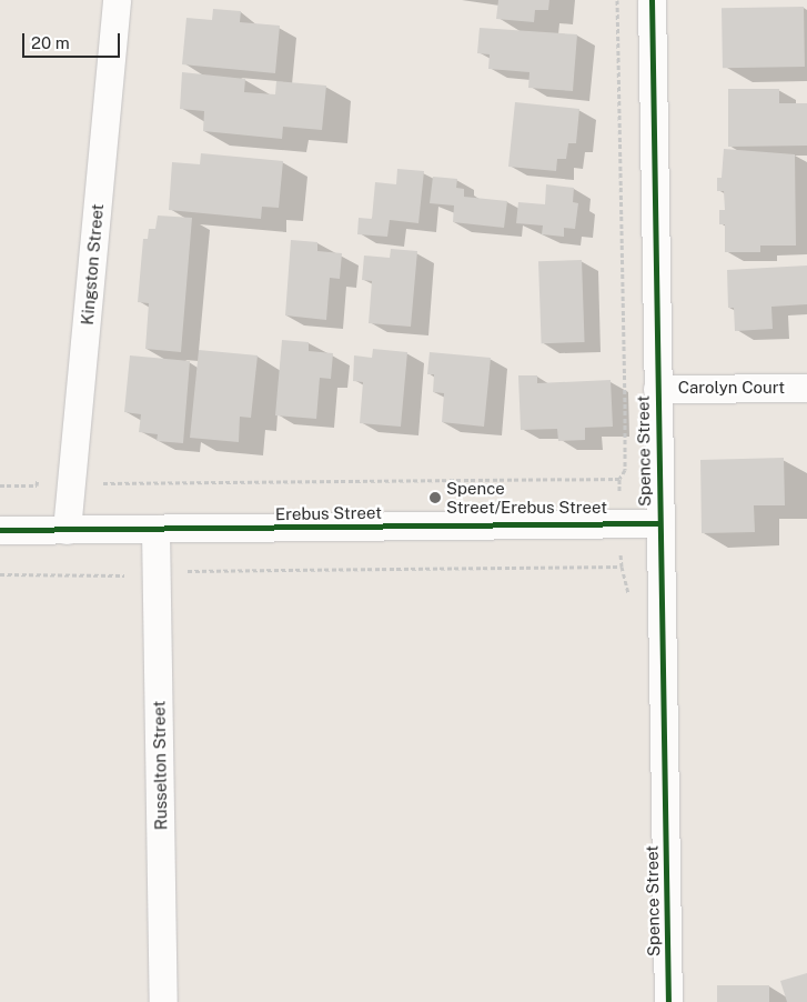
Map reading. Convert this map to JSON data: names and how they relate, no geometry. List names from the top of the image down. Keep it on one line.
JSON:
{"streets":{"street":["Kingston Street","Carolyn Court","Spence Street","Erebus Street","Russelton Street"]},"crossings":[["Kingston Street","Erebus Street"],["Carolyn Court","Spence Street"],["Spence Street","Erebus Street"],["Erebus Street","Russelton Street"]],"places":["Spence Street/Erebus Street"],"scale_bar":"20 m"}
